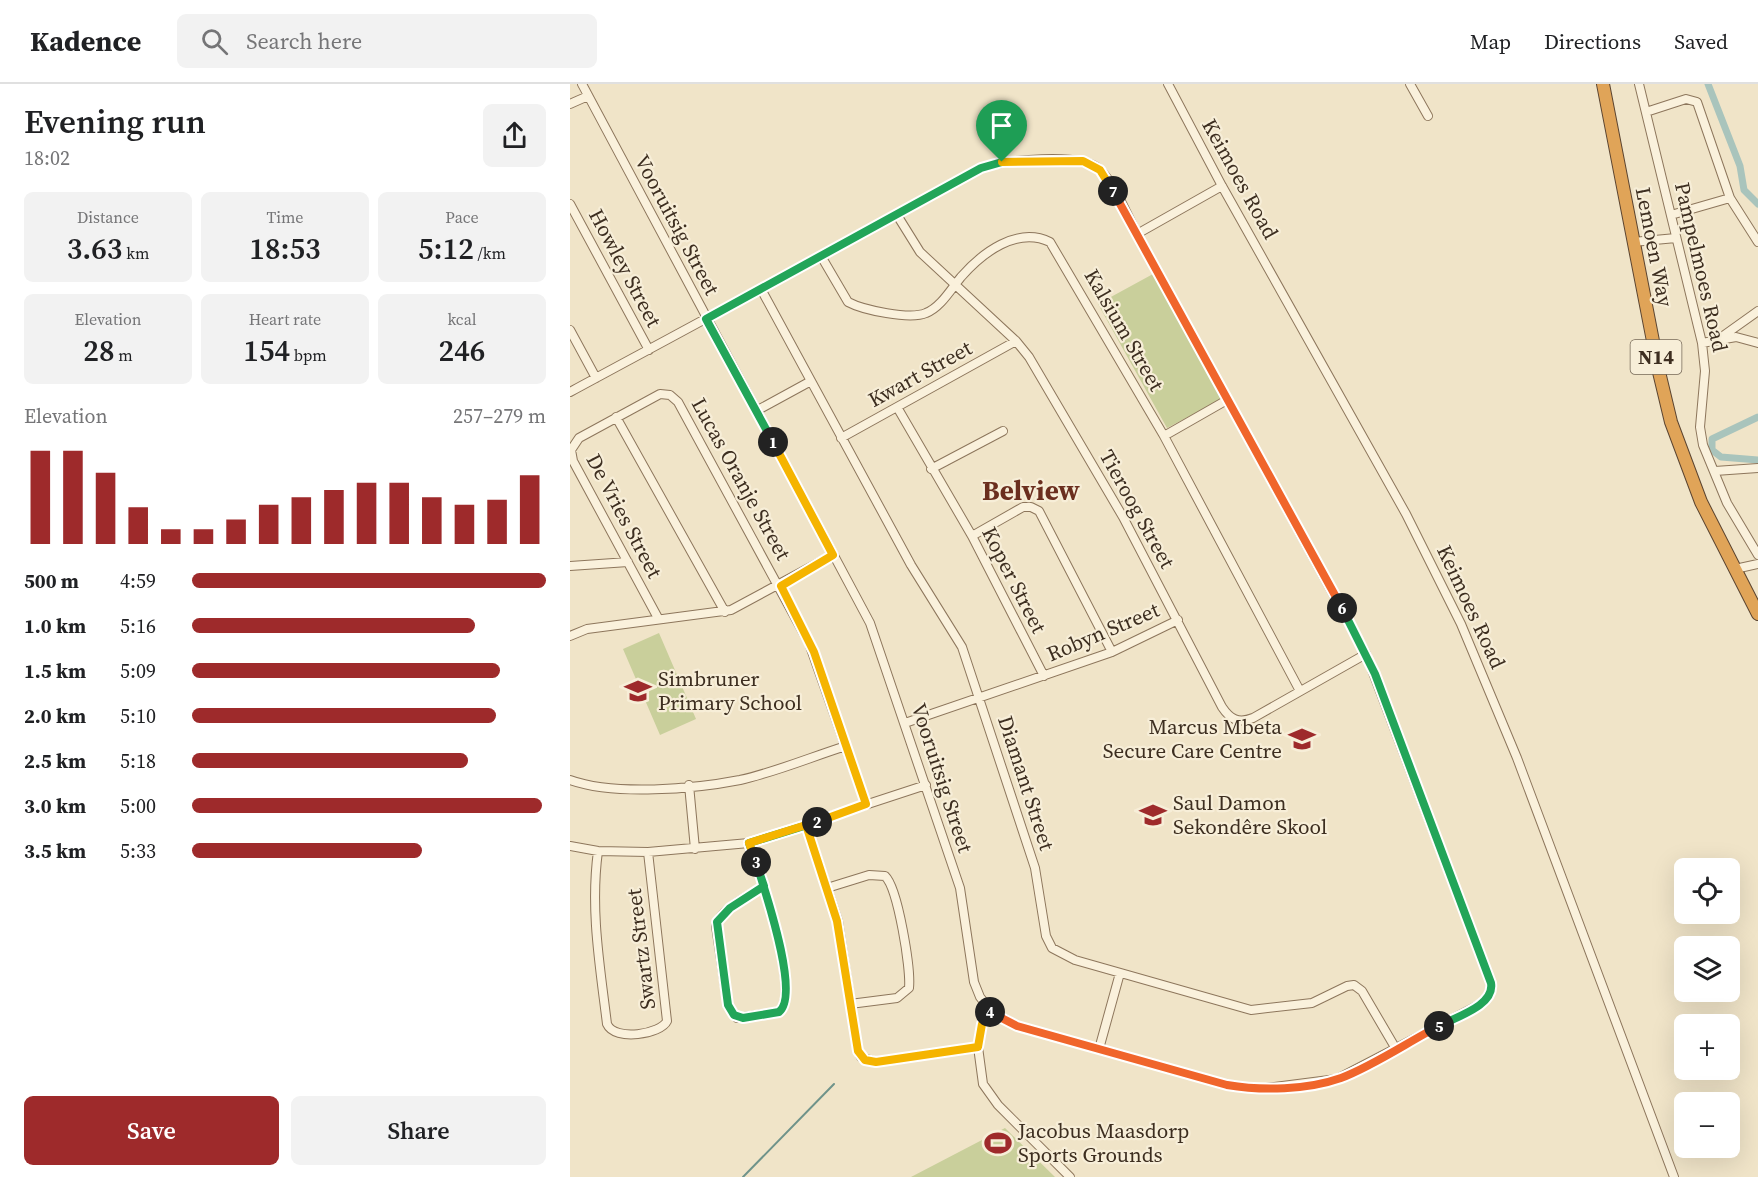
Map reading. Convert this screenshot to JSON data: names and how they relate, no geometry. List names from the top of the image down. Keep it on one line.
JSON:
{"streets":{"highway":["Lemoen Way","N14"],"street":["Keimoes Road","Vooruitsig Street","Pampelmoes Road","Howley Street","Kalsium Street","Kwart Street","Lucas Oranje Street","Tieroog Street","De Vries Street","Koper Street","Robyn Street","Diamant Street","Swartz Street"]},"crossings":[["Vooruitsig Street","Tieroog Street"],["Vooruitsig Street","Robyn Street"],["Vooruitsig Street","Diamant Street"],["Kalsium Street","Tieroog Street"],["Kwart Street","Tieroog Street"],["Kwart Street","Koper Street"],["Kwart Street","Diamant Street"],["Lucas Oranje Street","De Vries Street"],["Tieroog Street","Robyn Street"],["Koper Street","Robyn Street"],["Robyn Street","Diamant Street"]],"districts":["Belview"],"places":{"school or university":["Simbruner Primary School","Marcus Mbeta Secure Care Centre","Saul Damon Sekondêre Skool"],"sports":["Jacobus Maasdorp Sports Grounds"]},"page":{"header":"Kadence","search":"Search here","nav":["Map","Directions","Saved"],"heading":["Evening run","18:02"],"pins":["7","1","6","2","3","4","5"],"stats":[["Distance","3.63 km"],["Time","18:53"],["Pace","5:12 /km"],["Elevation","28 m"],["Heart rate","154 bpm"],["kcal","246"]],"chart":["Elevation","257–279 m"],"list":[{"name":"500 m","note":"4:59"},{"name":"1.0 km","note":"5:16"},{"name":"1.5 km","note":"5:09"},{"name":"2.0 km","note":"5:10"},{"name":"2.5 km","note":"5:18"},{"name":"3.0 km","note":"5:00"},{"name":"3.5 km","note":"5:33"}],"map_buttons":["+","−"],"buttons":["Save","Share"]}}
